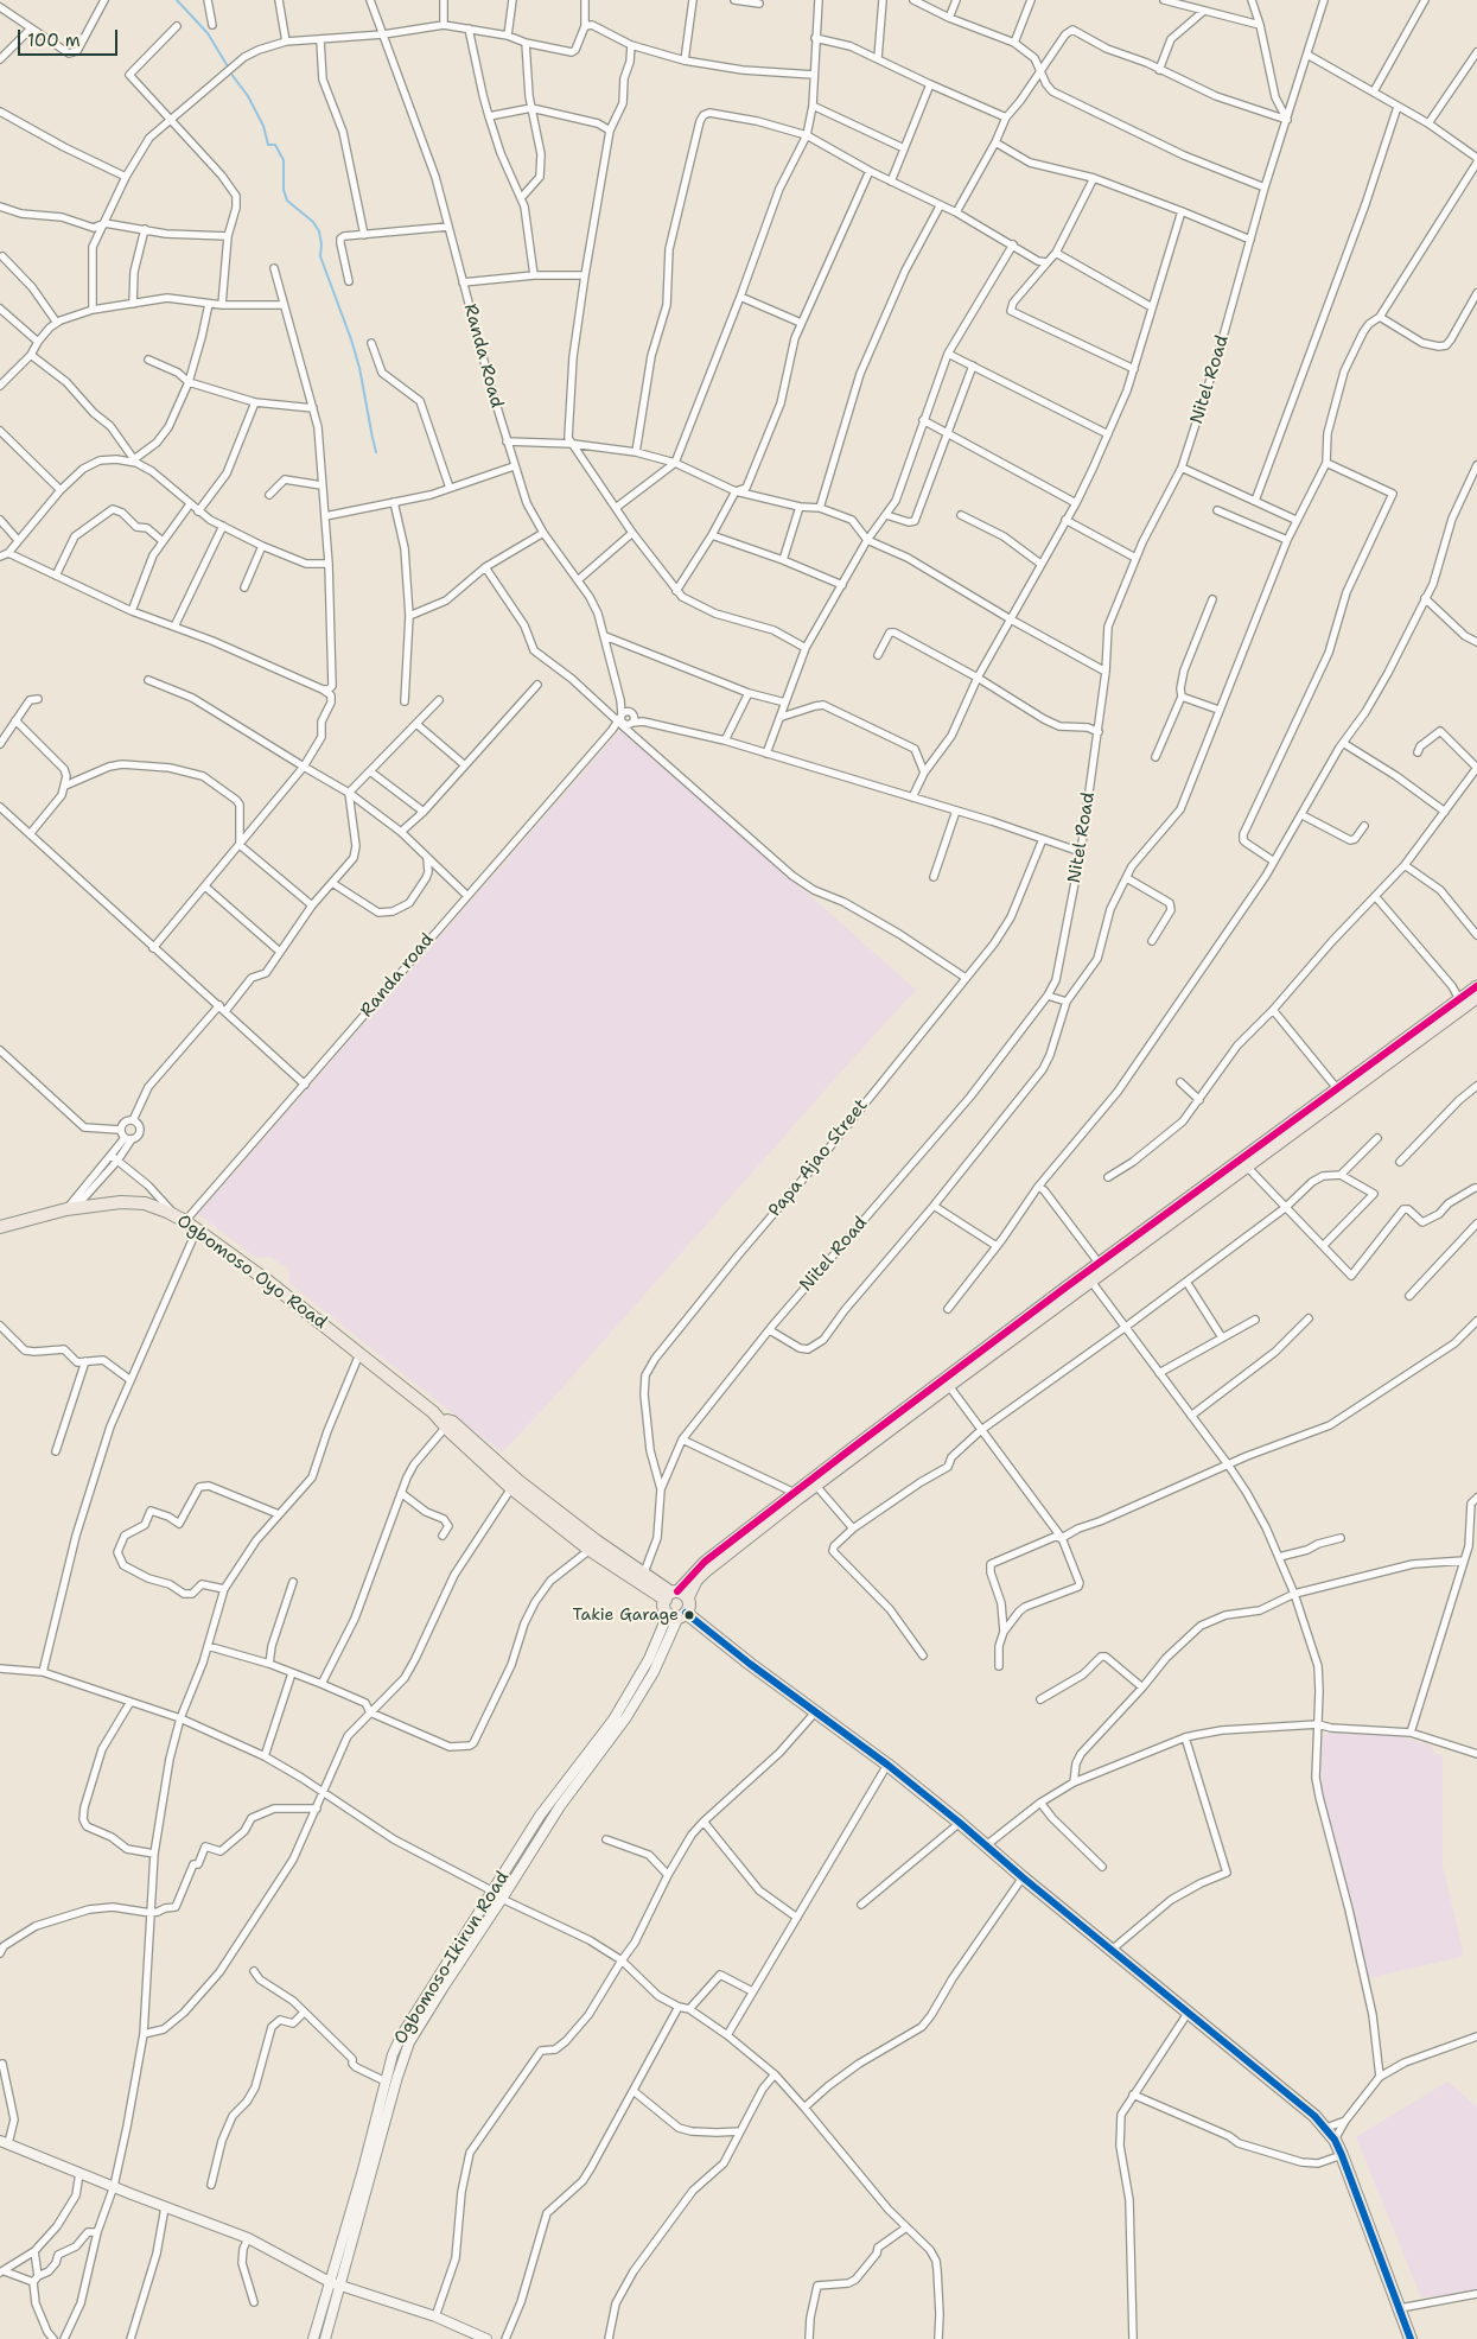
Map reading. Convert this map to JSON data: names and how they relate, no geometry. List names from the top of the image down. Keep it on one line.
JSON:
{"streets":{"highway":["Ogbomoso Oyo Road"],"main road":["Ogbomoso-Ikirun Road"],"street":["Randa Road","Nitel Road","Randa road","Papa Ajao Street"]},"crossings":[["Randa Road","Randa road"],["Nitel Road","Papa Ajao Street"],["Nitel Road","Ogbomoso Oyo Road"],["Randa road","Ogbomoso Oyo Road"]],"places":["Takie Garage"],"scale_bar":"100 m"}
